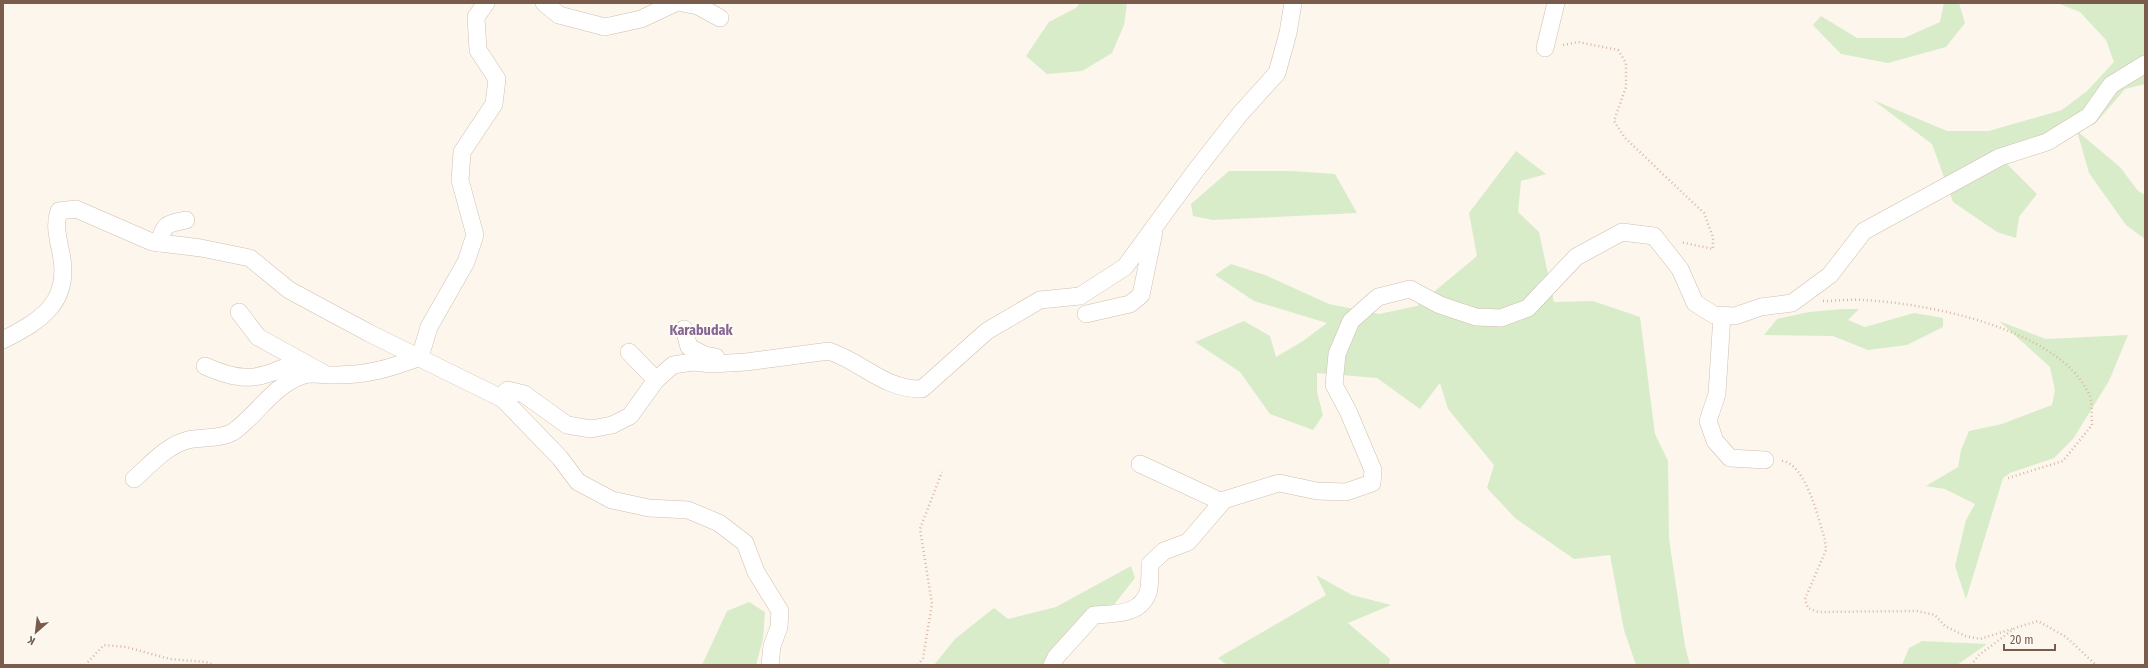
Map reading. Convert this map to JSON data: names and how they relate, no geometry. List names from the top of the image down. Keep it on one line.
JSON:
{"districts":["Karabudak"],"scale_bar":"20 m","north":"bottom left"}
